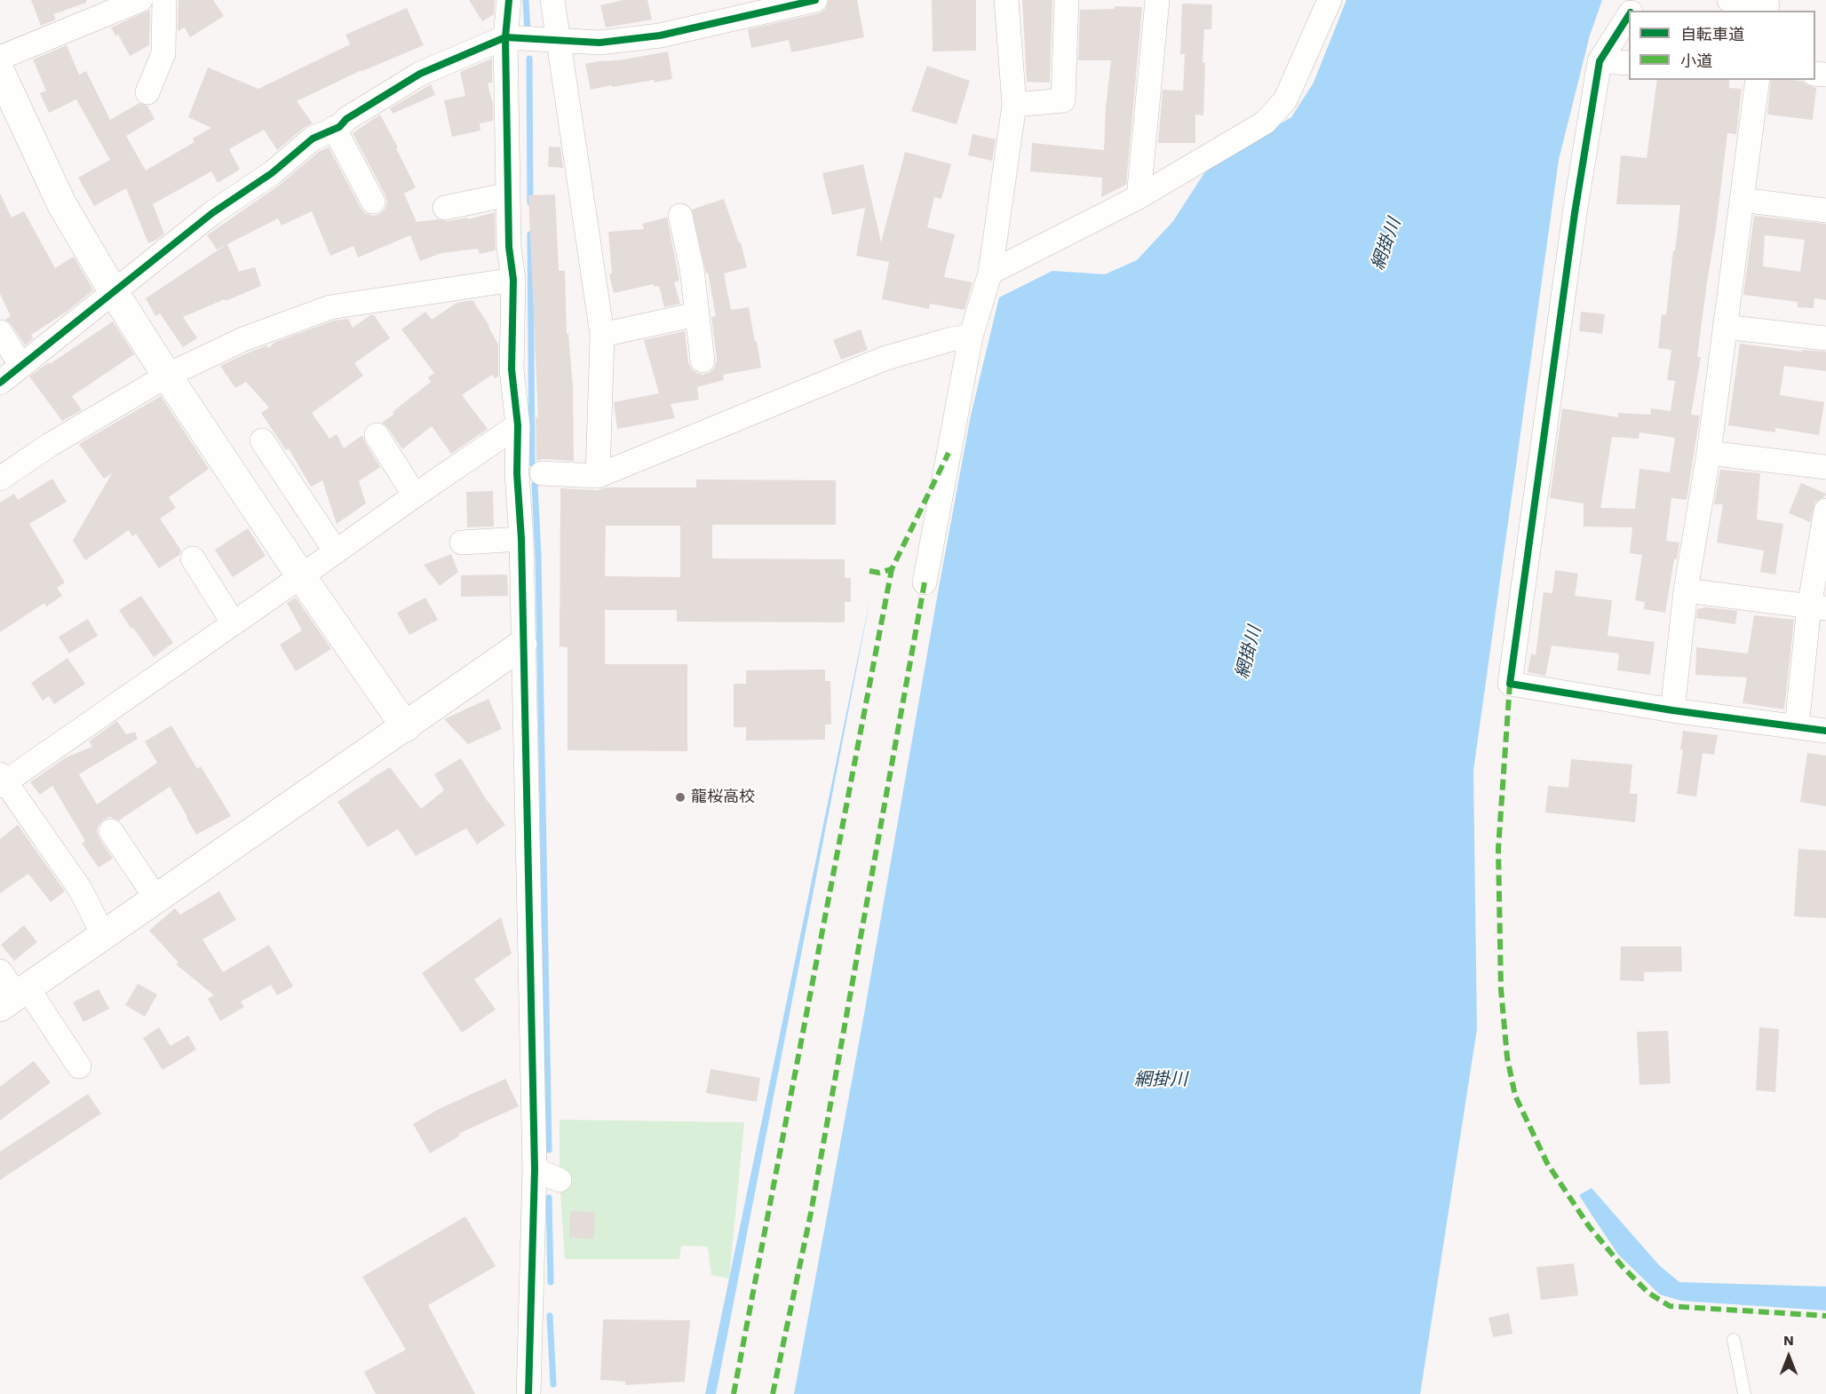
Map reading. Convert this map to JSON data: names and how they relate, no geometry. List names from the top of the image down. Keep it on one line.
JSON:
{"water":["網掛川"],"places":["龍桜高校"],"legend":["自転車道","小道"],"north":"top"}
